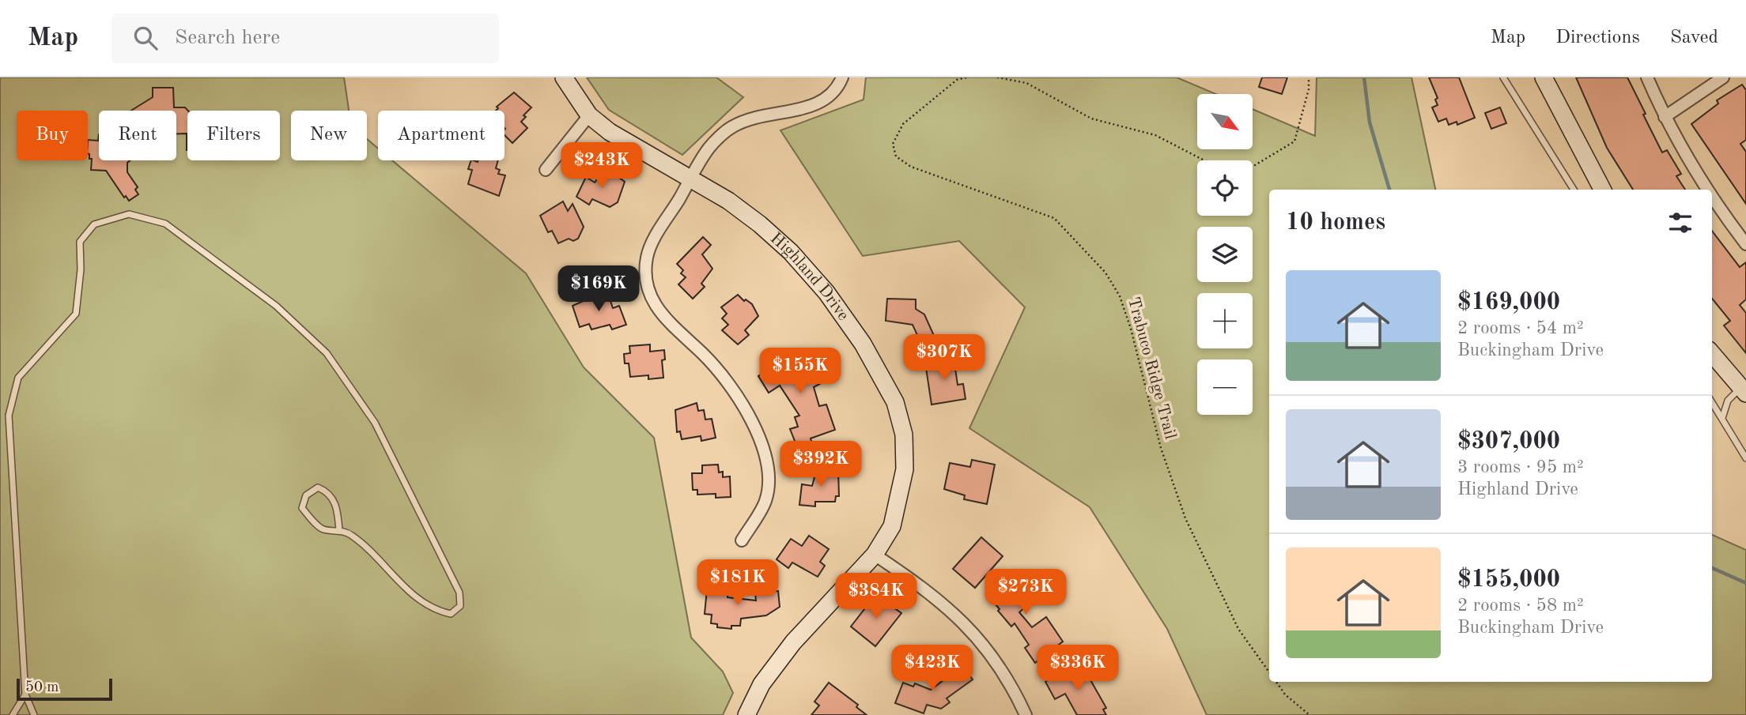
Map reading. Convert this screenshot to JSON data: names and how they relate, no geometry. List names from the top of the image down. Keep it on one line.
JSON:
{"streets":{"street":["Highland Drive"],"path":["Trabuco Ridge Trail"]},"scale_bar":"50 m","north":"bottom right","page":{"header":"Map","search":"Search here","nav":["Map","Directions","Saved"],"map_buttons":["+","−"],"chip":["Buy","Rent","Filters","New","Apartment"],"price":["$243K","$169K","$307K","$155K","$392K","$181K","$273K","$384K","$423K","$336K"],"heading":"10 homes","list":[{"name":"$169,000","note":"2 rooms · 54 m² · Buckingham Drive"},{"name":"$307,000","note":"3 rooms · 95 m² · Highland Drive"},{"name":"$155,000","note":"2 rooms · 58 m² · Buckingham Drive"}],"scale":"50 m"}}
